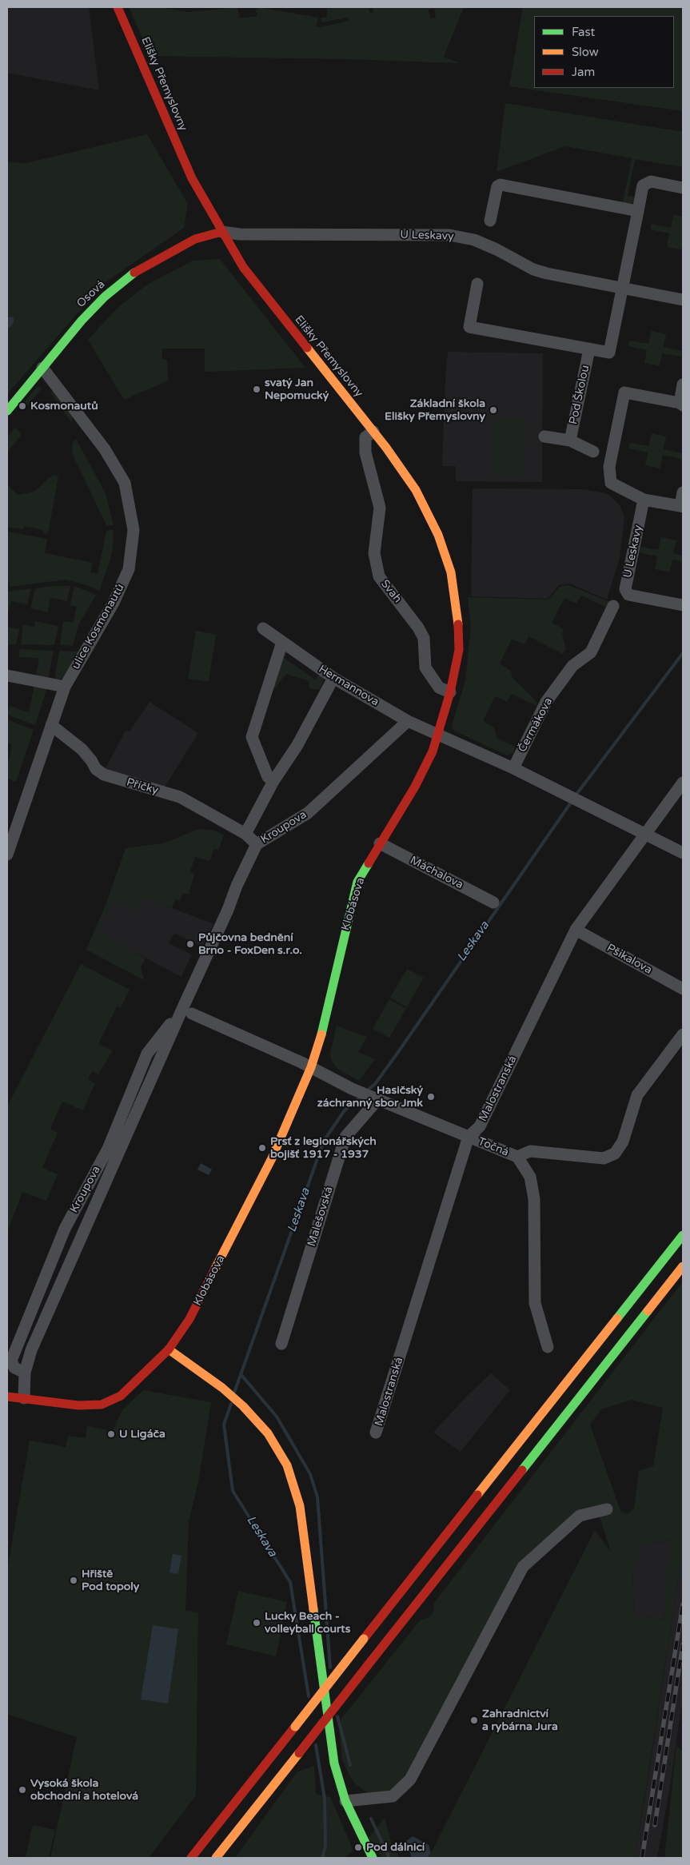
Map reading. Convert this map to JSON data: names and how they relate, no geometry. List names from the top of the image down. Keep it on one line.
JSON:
{"streets":{"main road":["Elišky Přemyslovny","Osová","Klobásova"],"street":["U Leskavy","Pod Školou","Svah","ulice Kosmonautů","Hermannova","Čermákova","Příčky","Kroupova","Máchalova","Pšikalova","Malostranská","Točná","Malešovská"]},"crossings":[["Elišky Přemyslovny","U Leskavy"],["Elišky Přemyslovny","Osová"],["Elišky Přemyslovny","Svah"],["Elišky Přemyslovny","Hermannova"],["Elišky Přemyslovny","Klobásova"],["U Leskavy","Osová"],["Osová","ulice Kosmonautů"],["ulice Kosmonautů","Příčky"],["Hermannova","Kroupova"],["Hermannova","Klobásova"],["Příčky","Kroupova"],["Kroupova","Klobásova"],["Máchalova","Klobásova"],["Klobásova","Točná"],["Pšikalova","Malostranská"],["Malostranská","Točná"],["Točná","Malešovská"]],"water":["Leskava"],"places":["svatý Jan Nepomucký","Kosmonautů","Základní škola Elišky Přemyslovny","Půjčovna bednění Brno - FoxDen s.r.o.","Hasičský záchranný sbor Jmk","Prsť z legionářských bojišť 1917 - 1937","U Ligáča","Hřiště Pod topoly","Lucky Beach - volleyball courts","Zahradnictví a rybárna Jura","Vysoká škola obchodní a hotelová","Pod dálnicí"],"legend":["Fast","Slow","Jam"]}
